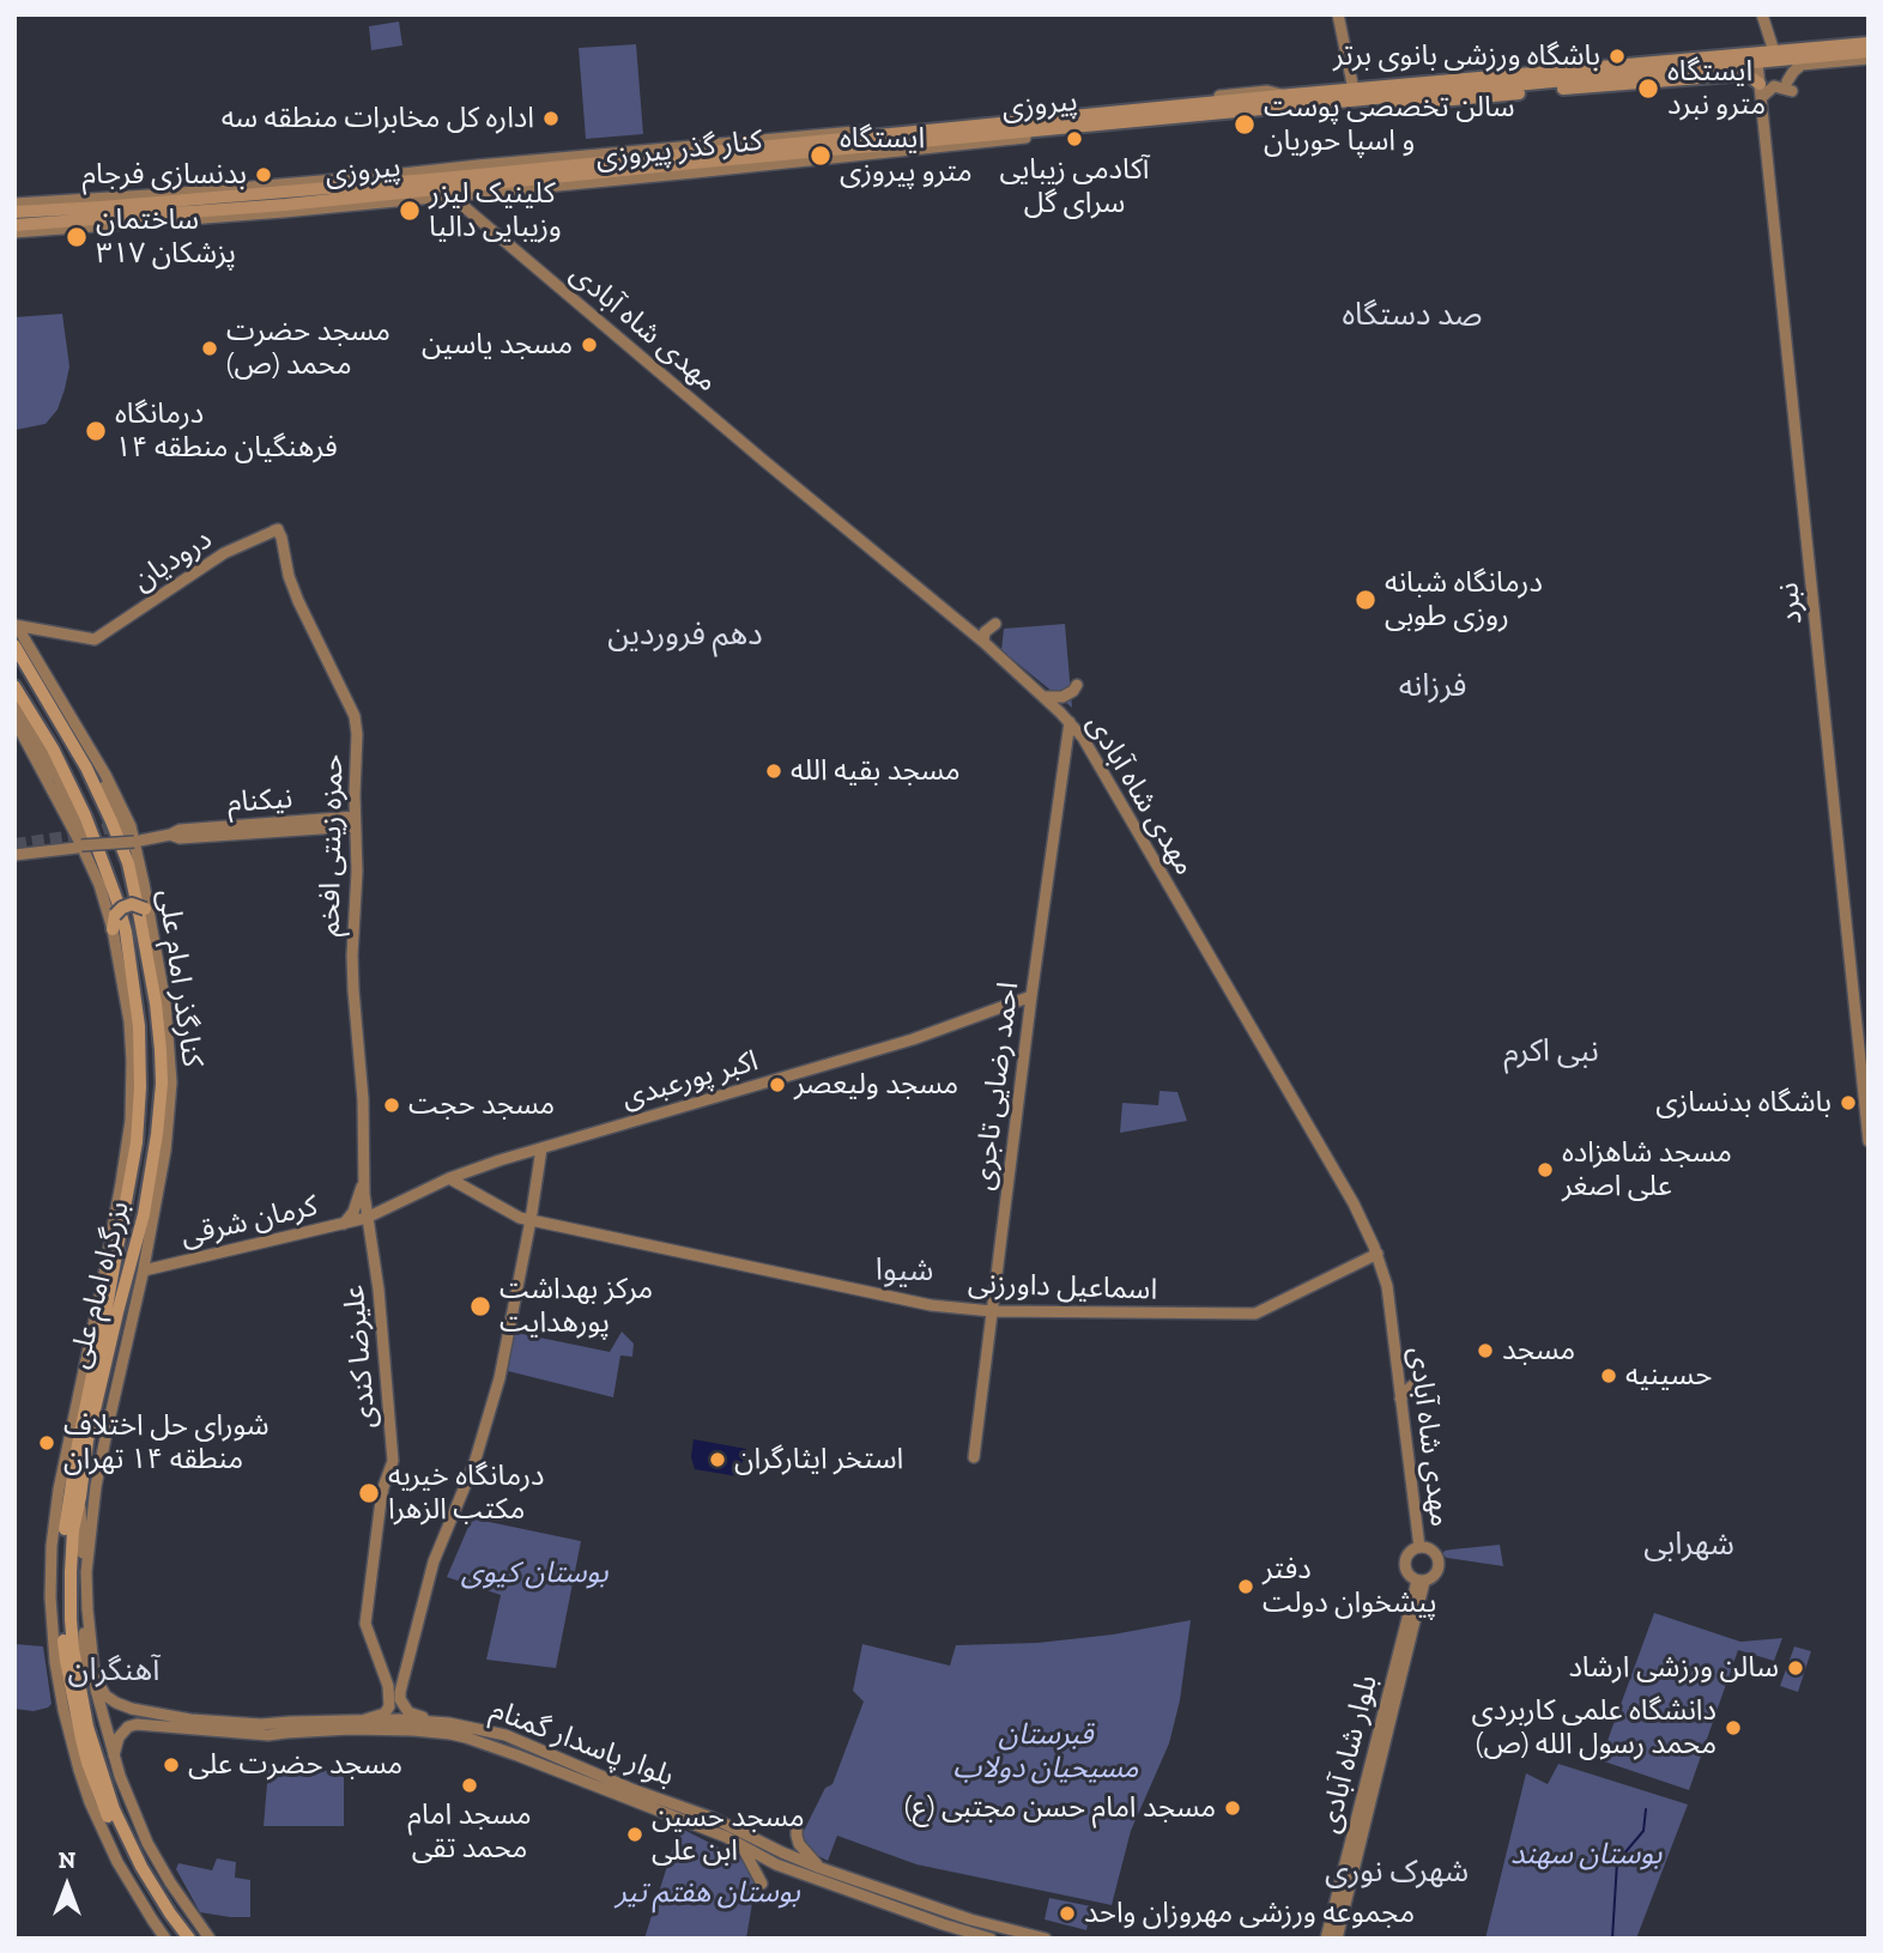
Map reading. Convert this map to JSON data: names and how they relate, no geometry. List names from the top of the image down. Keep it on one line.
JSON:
{"streets":{"highway":["بزرگراه امام علی"],"main road":["پیروزی","کنار گذر پیروزی","مهدی شاه آبادی","درودیان","نبرد","نیکنام","حمزه زینتی افخم","کنارگذر امام علی","اکبر پورعبدی","احمد رضایی تاجری","کرمان شرقی","اسماعیل داورزنی","علیرضا کندی","بلوار پاسدار گمنام","بلوار شاه آبادی"]},"crossings":[["پیروزی","کنار گذر پیروزی"],["پیروزی","نبرد"],["کنار گذر پیروزی","مهدی شاه آبادی"],["مهدی شاه آبادی","احمد رضایی تاجری"],["مهدی شاه آبادی","اسماعیل داورزنی"],["مهدی شاه آبادی","بلوار شاه آبادی"],["درودیان","حمزه زینتی افخم"],["درودیان","کنارگذر امام علی"],["نیکنام","حمزه زینتی افخم"],["نیکنام","کنارگذر امام علی"],["حمزه زینتی افخم","اکبر پورعبدی"],["حمزه زینتی افخم","کرمان شرقی"],["حمزه زینتی افخم","علیرضا کندی"],["کنارگذر امام علی","کرمان شرقی"],["کنارگذر امام علی","بلوار پاسدار گمنام"],["اکبر پورعبدی","احمد رضایی تاجری"],["اکبر پورعبدی","کرمان شرقی"],["اکبر پورعبدی","اسماعیل داورزنی"],["اکبر پورعبدی","علیرضا کندی"],["احمد رضایی تاجری","اسماعیل داورزنی"],["کرمان شرقی","علیرضا کندی"]],"districts":["صد دستگاه","دهم فروردین","فرزانه","نبی اکرم","شیوا","شهرابی","آهنگران","شهرک نوری"],"parks":["بوستان کیوی","قبرستان مسیحیان دولاب","بوستان سهند","بوستان هفتم تیر"],"places":["باشگاه ورزشی بانوی برتر","ایستگاه مترو نبرد","اداره کل مخابرات منطقه سه","سالن تخصصی پوست و اسپا حوریان","آکادمی زیبایی سرای گل","ایستگاه مترو پیروزی","بدنسازی فرجام","کلینیک لیزر وزیبایی دالیا","ساختمان پزشکان ۳۱۷","مسجد یاسین","مسجد حضرت محمد (ص)","درمانگاه فرهنگیان منطقه ۱۴","درمانگاه شبانه روزی طوبی","مسجد بقیه الله","مسجد ولیعصر","باشگاه بدنسازی","مسجد حجت","مسجد شاهزاده علی اصغر","مرکز بهداشت پورهدایت","مسجد","حسینیه","شورای حل اختلاف منطقه ۱۴ تهران","استخر ایثارگران","درمانگاه خیریه مکتب الزهرا","دفتر پیشخوان دولت","سالن ورزشی ارشاد","دانشگاه علمی کاربردی محمد رسول الله (ص)","مسجد حضرت علی","مسجد امام محمد تقی","مسجد امام حسن مجتبی (ع)","مسجد حسین ابن علی","مجموعه ورزشی مهروزان واحد"],"north":"top"}
